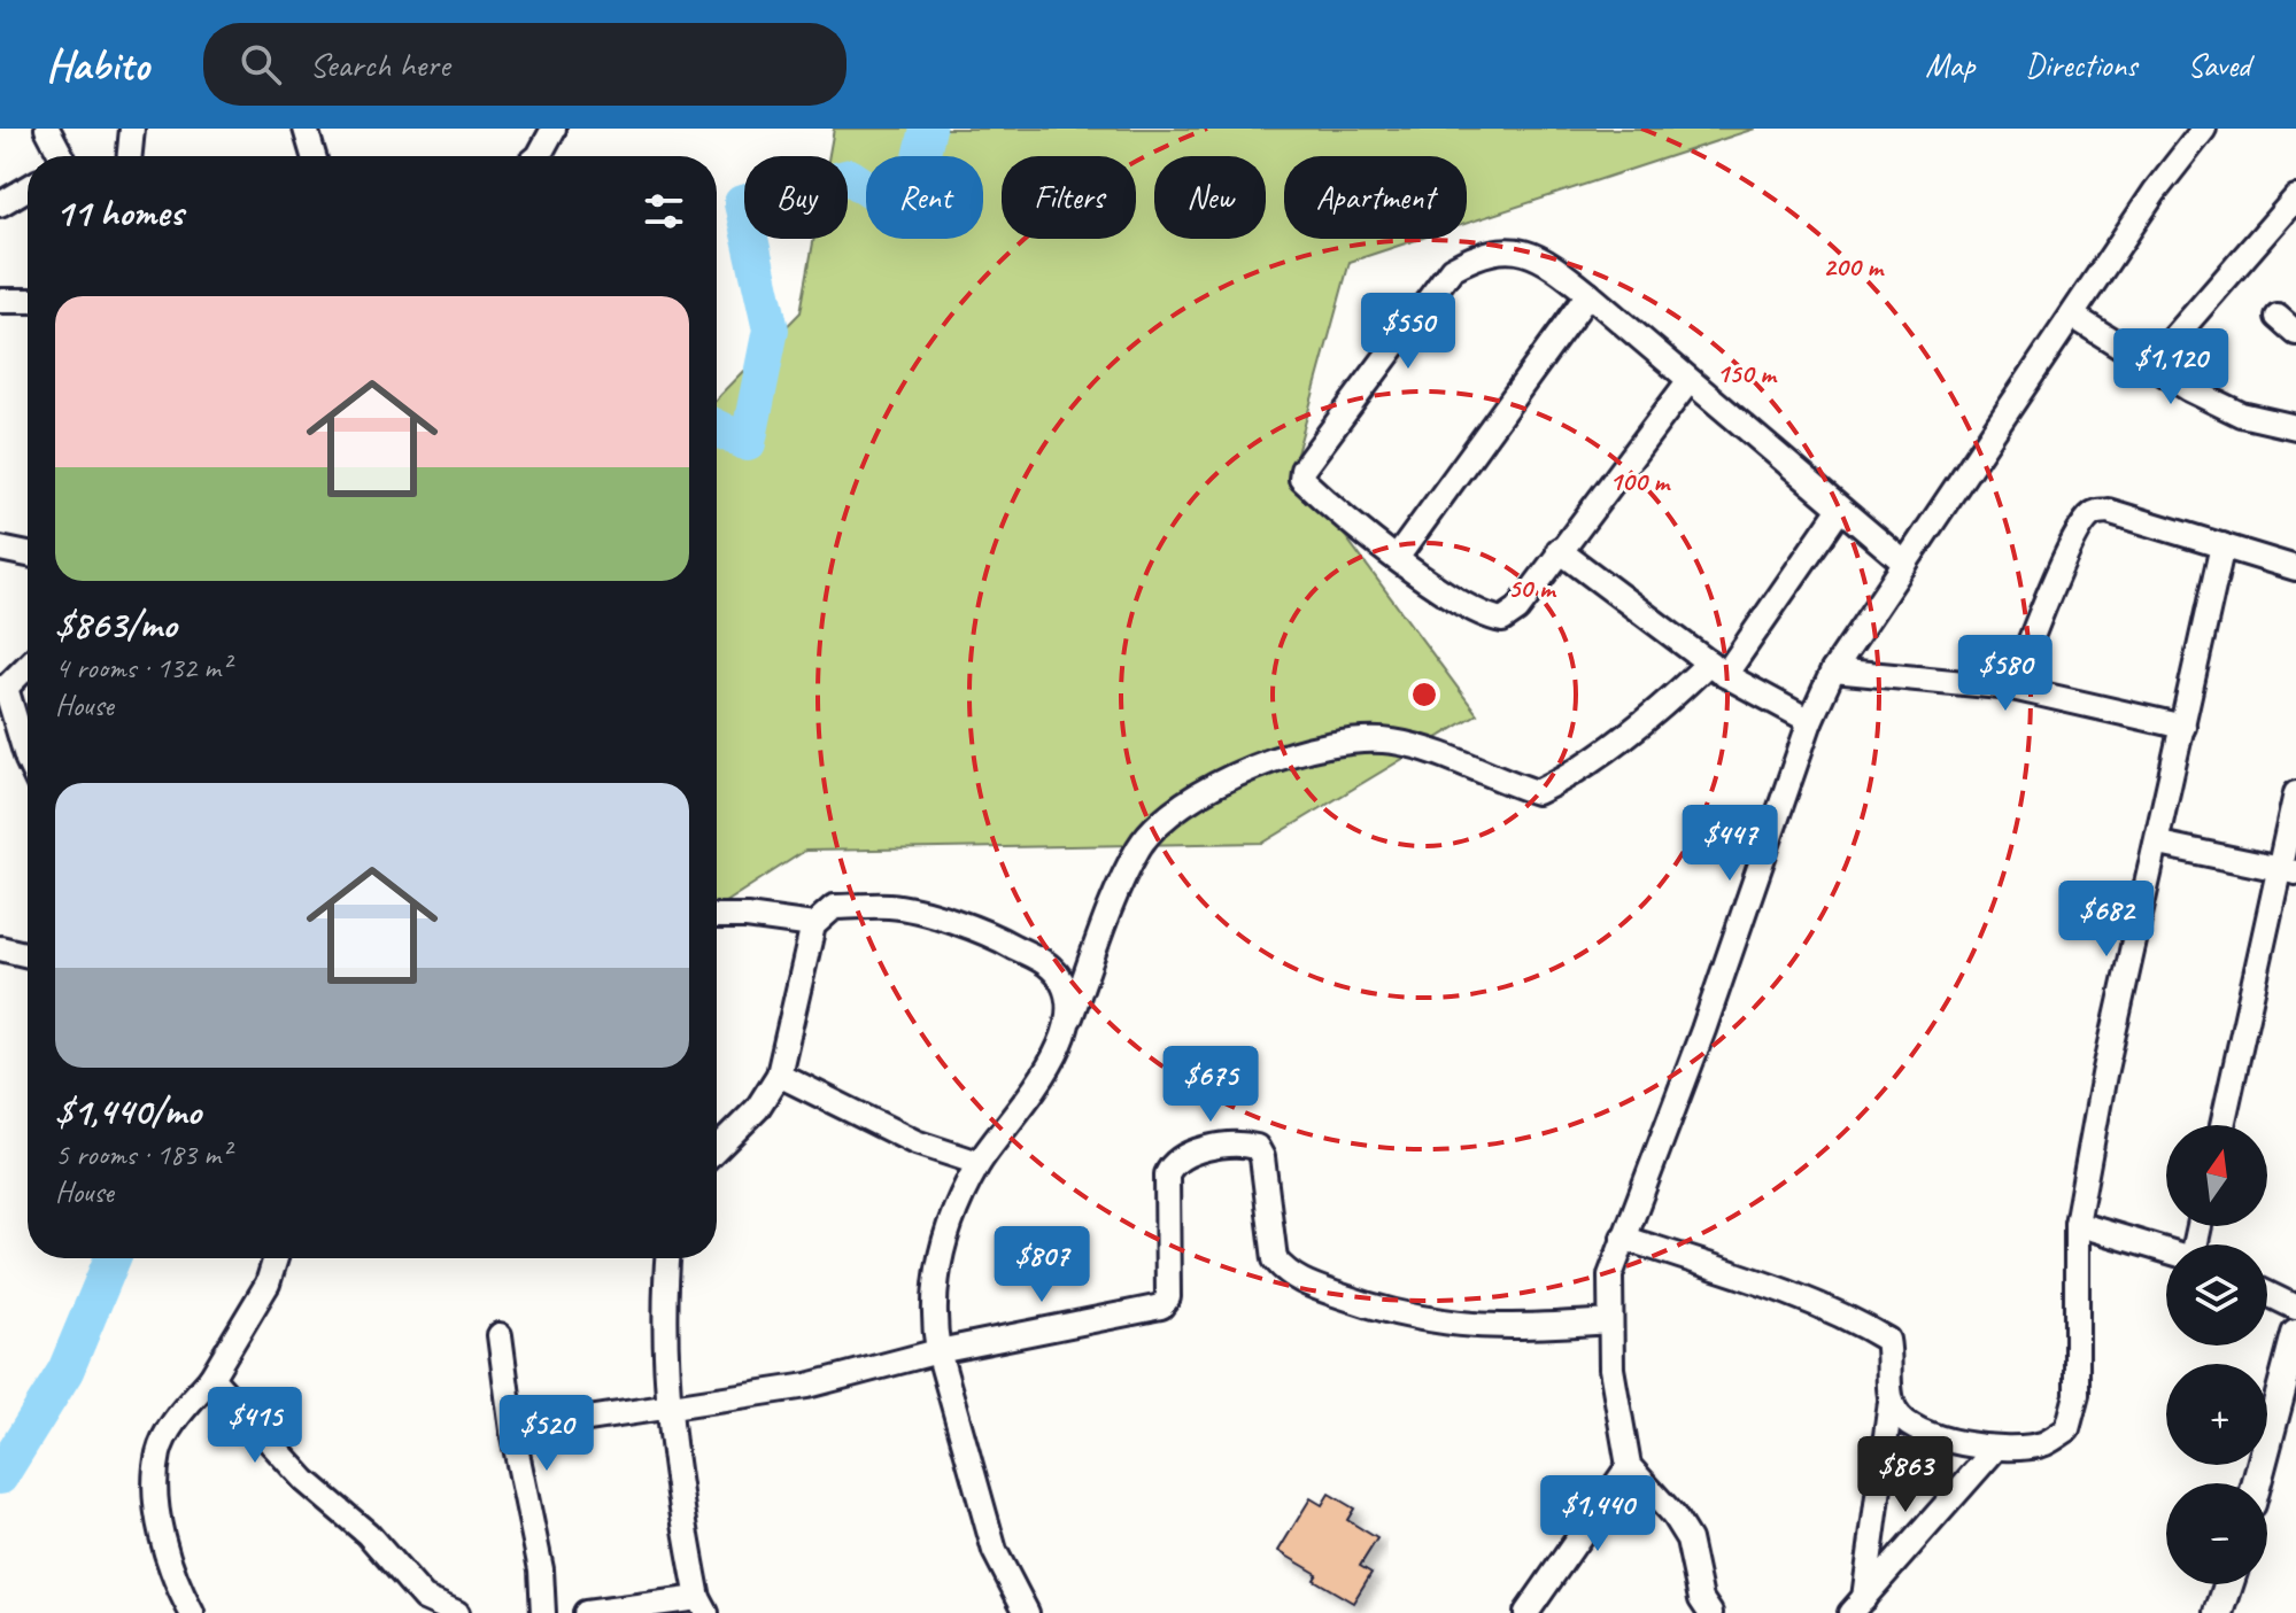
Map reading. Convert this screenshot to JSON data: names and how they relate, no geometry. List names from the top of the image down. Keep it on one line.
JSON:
{"north":"top","page":{"header":"Habito","search":"Search here","nav":["Map","Directions","Saved"],"chip":["Buy","Rent","Filters","New","Apartment"],"heading":"11 homes","list":[{"name":"$863/mo","note":"4 rooms · 132 m² · House"},{"name":"$1,440/mo","note":"5 rooms · 183 m² · House"}],"price":["$550","$1,120","$580","$447","$682","$675","$807","$415","$520","$863","$1,440"],"map_buttons":["+","−"]},"rings":["200 m","150 m","100 m","50 m"]}
